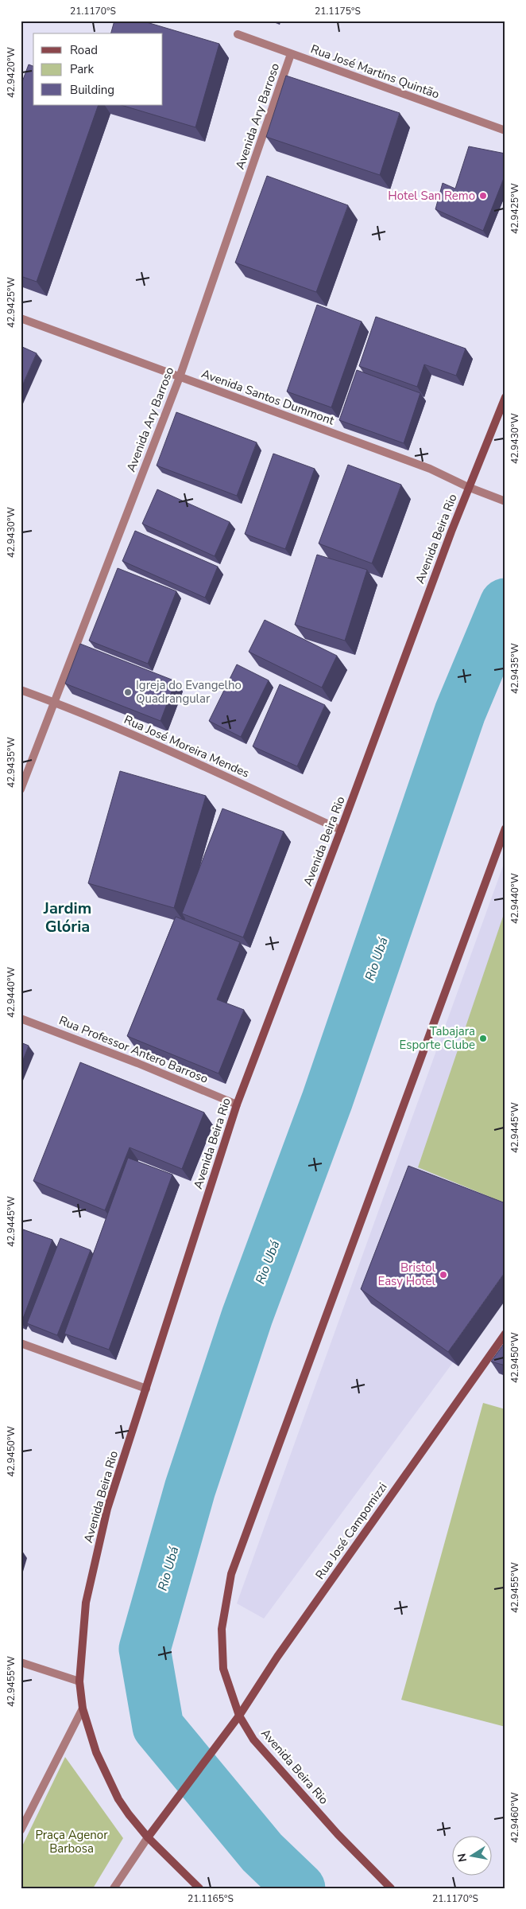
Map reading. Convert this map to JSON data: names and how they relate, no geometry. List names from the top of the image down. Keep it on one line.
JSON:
{"streets":{"main road":["Avenida Beira Rio","Rua José Campomizzi"],"street":["Rua José Martins Quintão","Avenida Ary Barroso","Avenida Santos Dummont","Rua José Moreira Mendes","Rua Professor Antero Barroso"]},"crossings":[["Rua José Martins Quintão","Avenida Ary Barroso"],["Avenida Ary Barroso","Avenida Santos Dummont"],["Avenida Ary Barroso","Rua José Moreira Mendes"],["Avenida Santos Dummont","Avenida Beira Rio"],["Avenida Beira Rio","Rua José Moreira Mendes"],["Avenida Beira Rio","Rua Professor Antero Barroso"],["Avenida Beira Rio","Rua José Campomizzi"]],"districts":["Jardim Glória"],"water":["Rio Ubá"],"parks":["Praça Agenor Barbosa"],"places":["Hotel San Remo","Igreja do Evangelho Quadrangular","Tabajara Esporte Clube","Bristol Easy Hotel"],"legend":["Road","Park","Building"],"north":"left","coordinates":["21.1170°S","21.1175°S","42.9420°W","42.9425°W","42.9430°W","42.9435°W","42.9440°W","42.9445°W","42.9450°W","42.9455°W","42.9460°W","21.1165°S"]}
